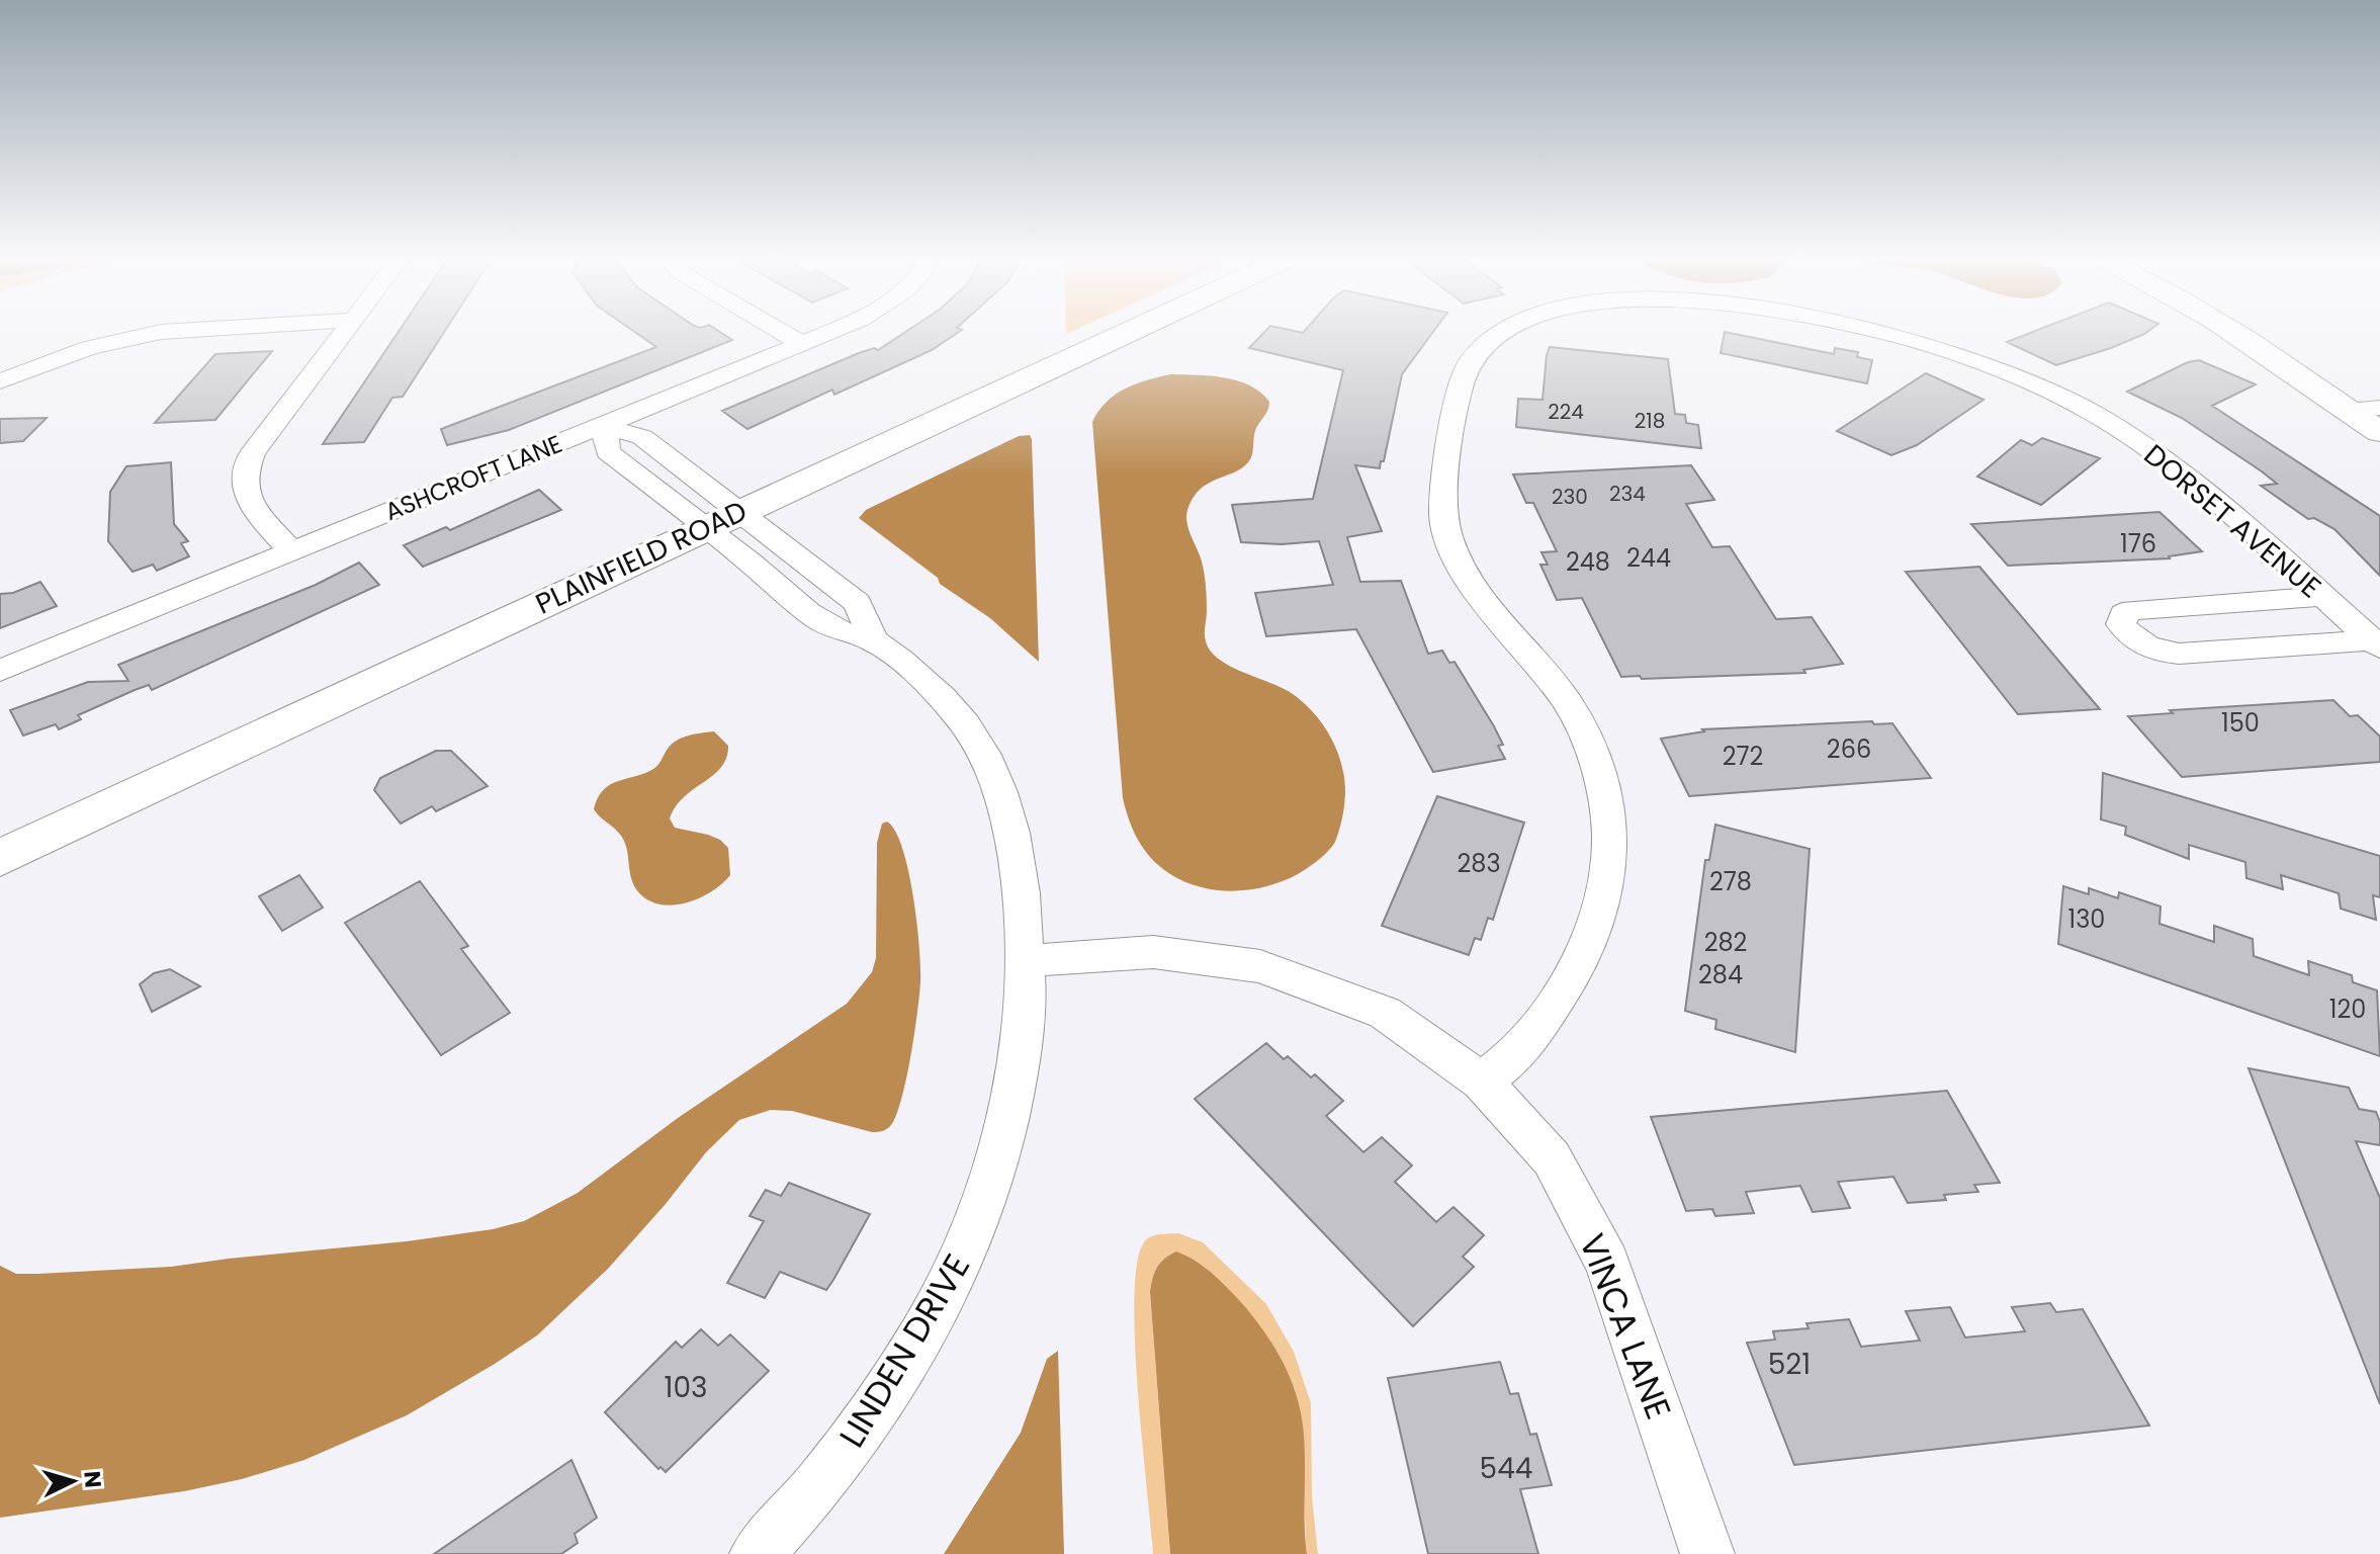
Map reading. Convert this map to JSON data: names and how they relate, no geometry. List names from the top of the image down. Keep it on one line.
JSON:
{"streets":{"main road":["PLAINFIELD ROAD"],"street":["ASHCROFT LANE","DORSET AVENUE","VINCA LANE","LINDEN DRIVE"]},"crossings":[["ASHCROFT LANE","LINDEN DRIVE"],["DORSET AVENUE","VINCA LANE"],["PLAINFIELD ROAD","LINDEN DRIVE"],["VINCA LANE","LINDEN DRIVE"]],"house_numbers":["224","218","234","230","176","244","248","150","266","272","283","278","130","282","284","120","521","103","544"],"north":"right"}
